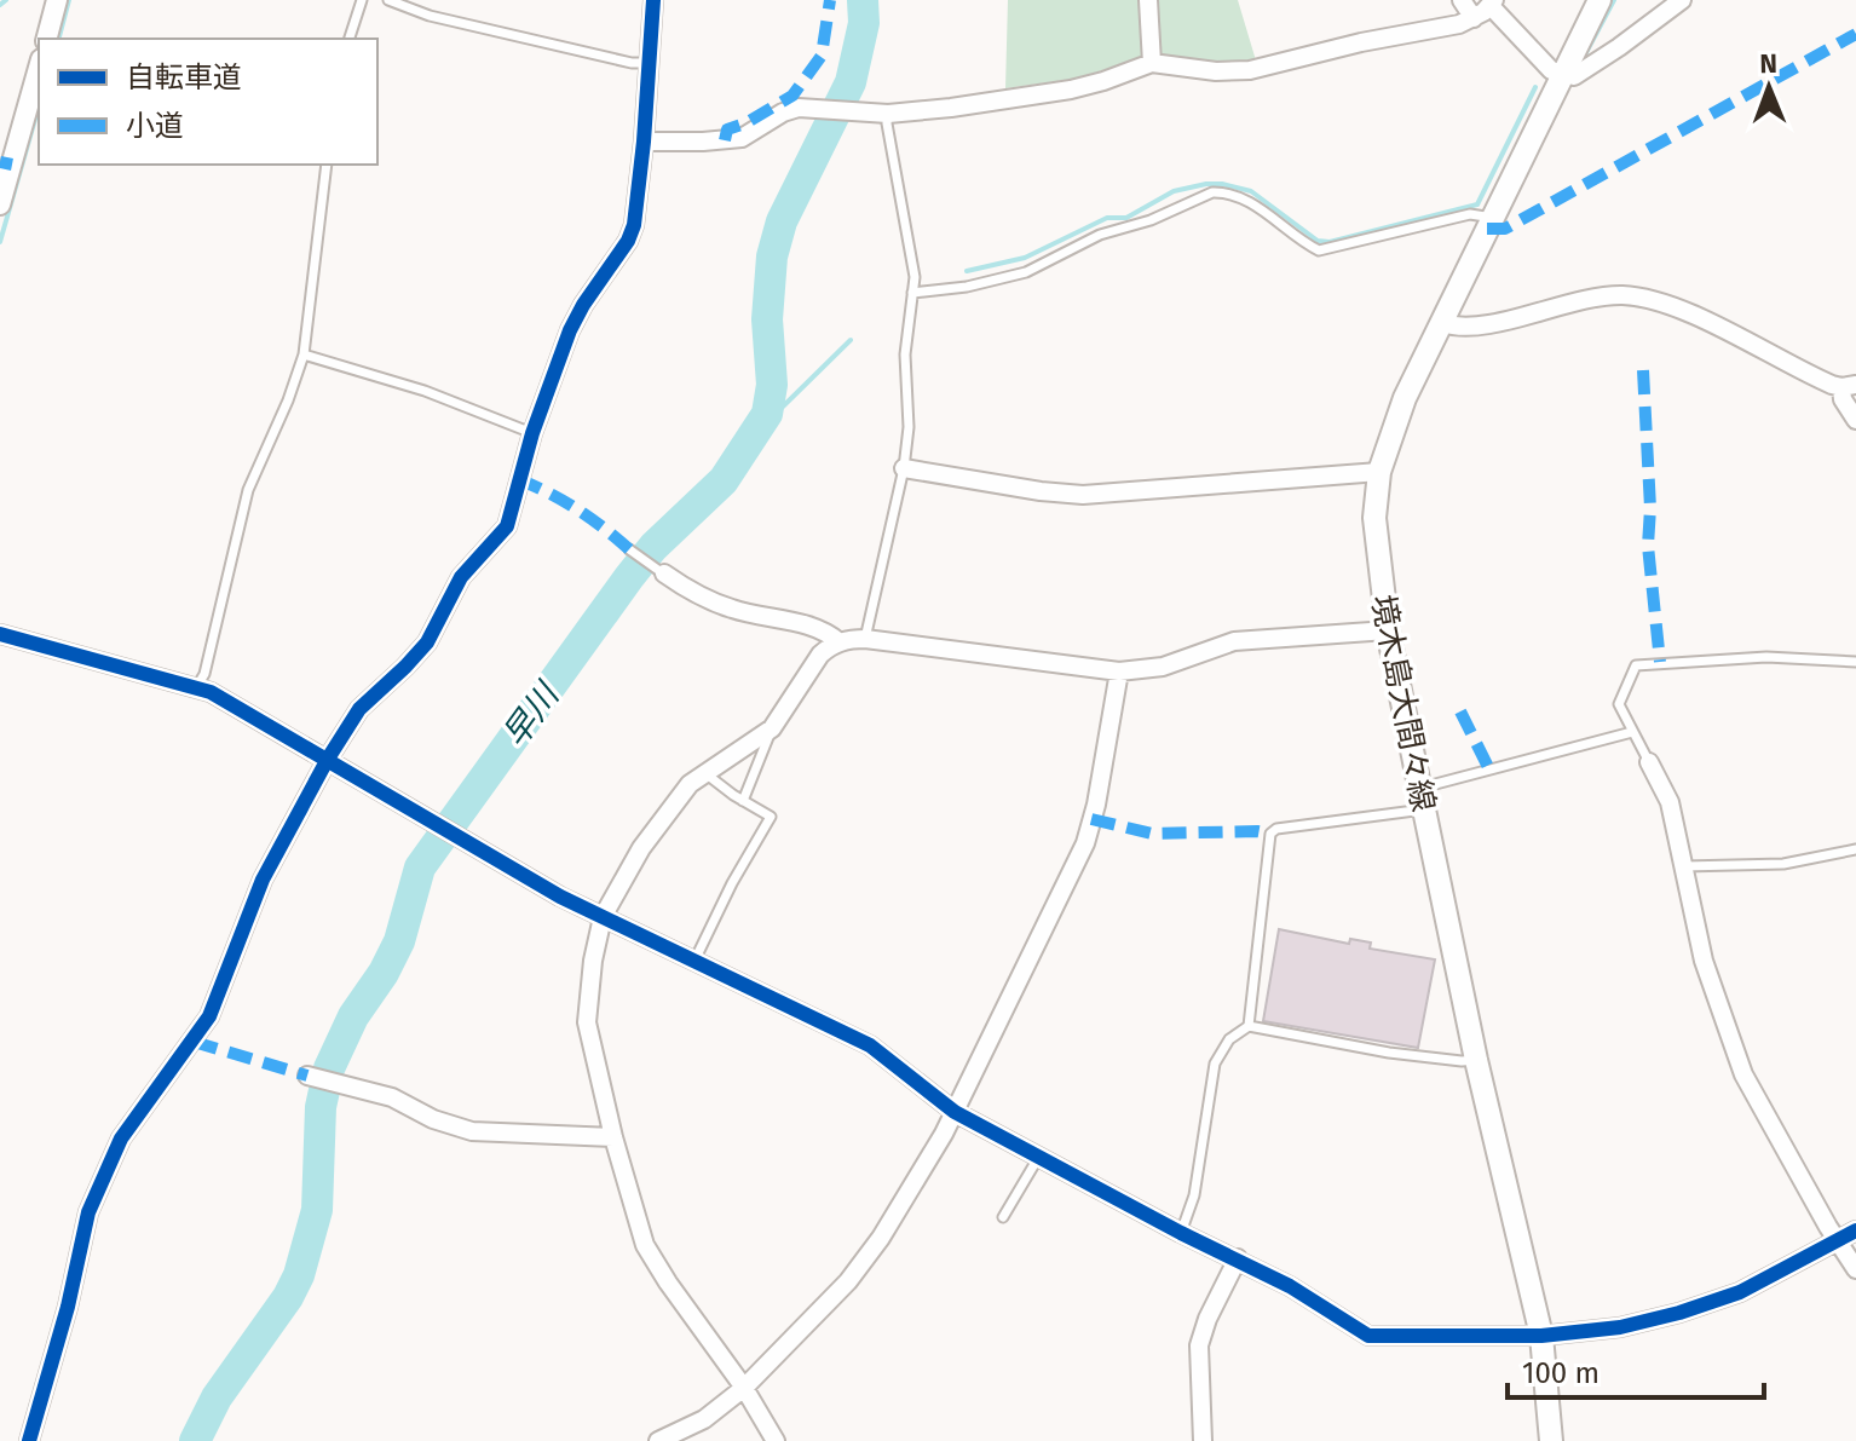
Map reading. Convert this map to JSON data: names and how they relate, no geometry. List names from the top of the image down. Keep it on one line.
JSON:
{"streets":{"main road":["境木島大間々線"]},"water":["早川"],"legend":["自転車道","小道"],"scale_bar":"100 m","north":"top"}
